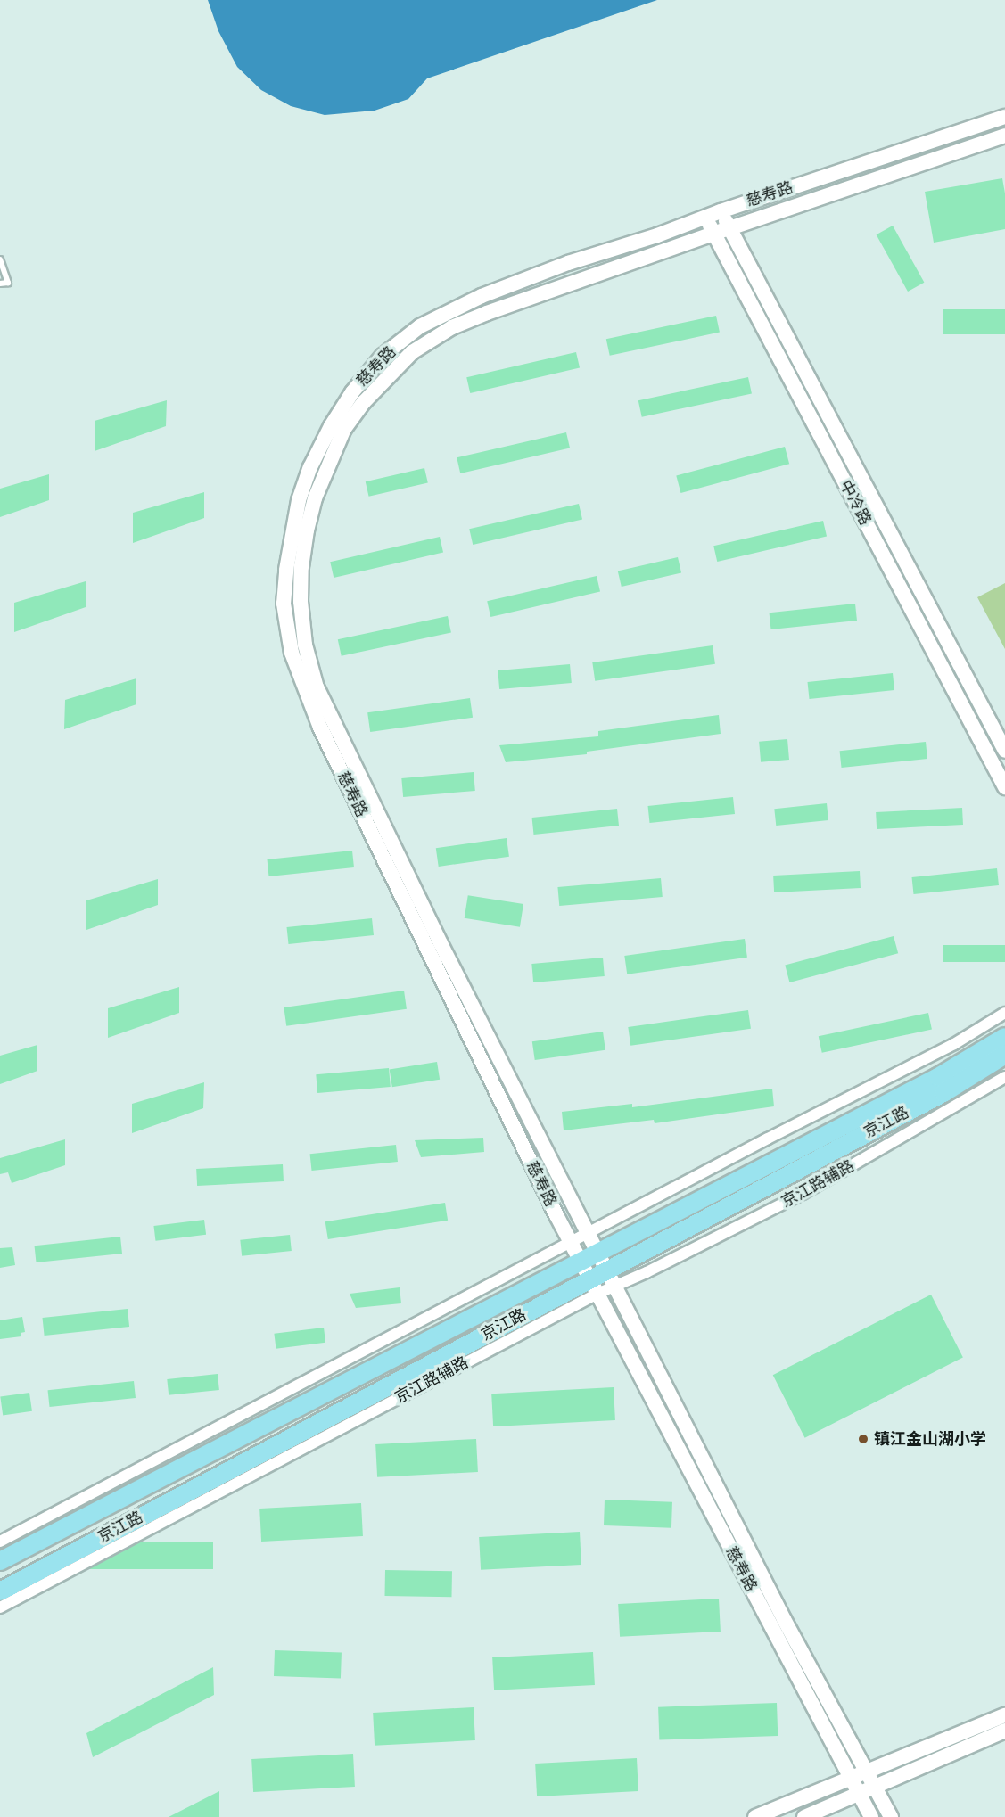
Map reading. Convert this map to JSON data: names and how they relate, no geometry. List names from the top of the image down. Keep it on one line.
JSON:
{"streets":{"main road":["京江路"],"street":["慈寿路","中冷路","京江路辅路"]},"crossings":[["慈寿路","中冷路"],["慈寿路","京江路"],["慈寿路","京江路辅路"],["京江路","京江路辅路"]],"places":["镇江金山湖小学"]}
